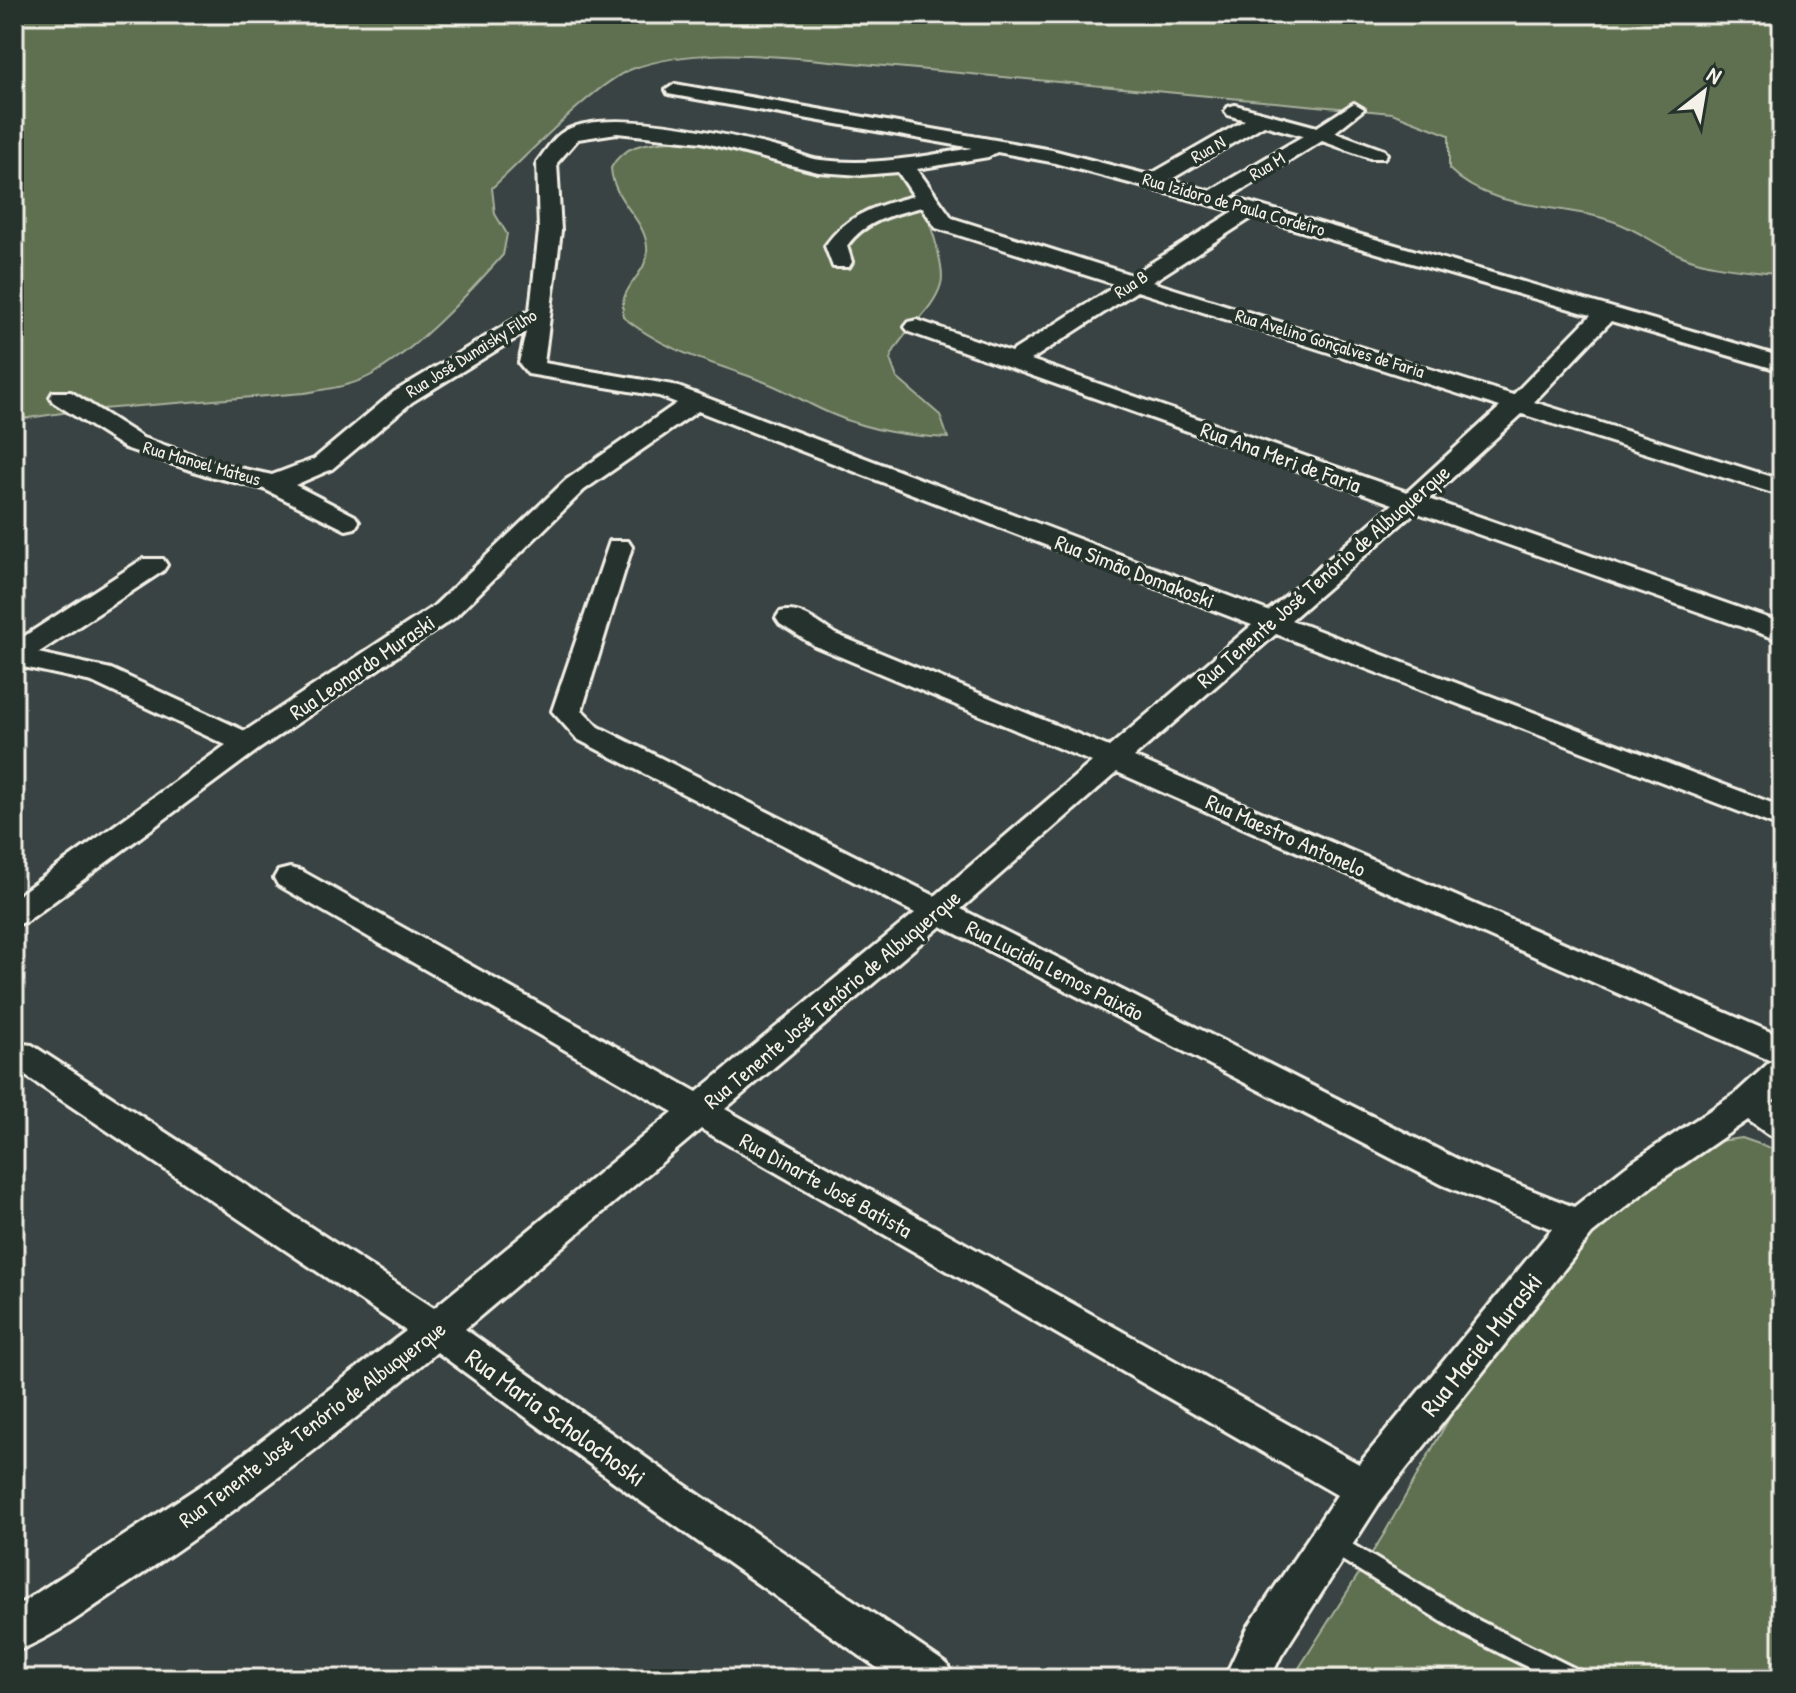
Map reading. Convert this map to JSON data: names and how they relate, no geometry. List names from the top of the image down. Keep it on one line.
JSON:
{"streets":{"street":["Rua N","Rua M","Rua Izidoro de Paula Cordeiro","Rua B","Rua Avelino Gonçalves de Faria","Rua José Dunaisky Filho","Rua Ana Meri de Faria","Rua Manoel Mateus","Rua Simão Domakoski","Rua Tenente José Tenório de Albuquerque","Rua Leonardo Muraski","Rua Maestro Antonelo","Rua Lucidia Lemos Paixão","Rua Dinarte José Batista","Rua Maciel Muraski","Rua Maria Scholochoski"]},"crossings":[["Rua N","Rua Izidoro de Paula Cordeiro"],["Rua M","Rua Izidoro de Paula Cordeiro"],["Rua Izidoro de Paula Cordeiro","Rua B"],["Rua Izidoro de Paula Cordeiro","Rua José Dunaisky Filho"],["Rua Izidoro de Paula Cordeiro","Rua Tenente José Tenório de Albuquerque"],["Rua B","Rua Avelino Gonçalves de Faria"],["Rua B","Rua Ana Meri de Faria"],["Rua Avelino Gonçalves de Faria","Rua José Dunaisky Filho"],["Rua Avelino Gonçalves de Faria","Rua Tenente José Tenório de Albuquerque"],["Rua José Dunaisky Filho","Rua Manoel Mateus"],["Rua José Dunaisky Filho","Rua Simão Domakoski"],["Rua Ana Meri de Faria","Rua Tenente José Tenório de Albuquerque"],["Rua Simão Domakoski","Rua Tenente José Tenório de Albuquerque"],["Rua Simão Domakoski","Rua Leonardo Muraski"],["Rua Tenente José Tenório de Albuquerque","Rua Maestro Antonelo"],["Rua Tenente José Tenório de Albuquerque","Rua Lucidia Lemos Paixão"],["Rua Tenente José Tenório de Albuquerque","Rua Dinarte José Batista"],["Rua Tenente José Tenório de Albuquerque","Rua Maria Scholochoski"],["Rua Lucidia Lemos Paixão","Rua Maciel Muraski"],["Rua Dinarte José Batista","Rua Maciel Muraski"]],"north":"top right"}
